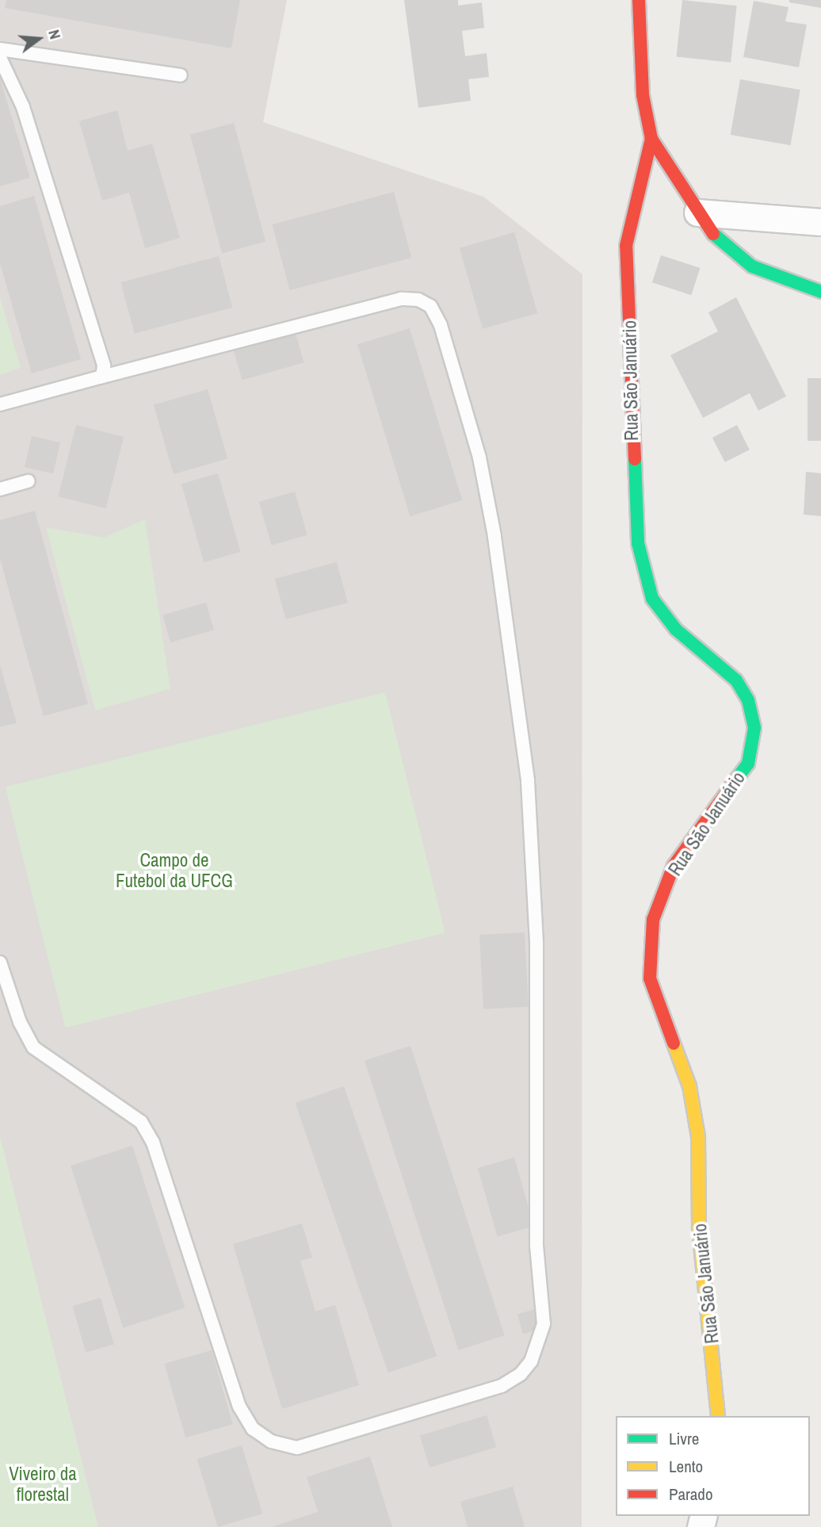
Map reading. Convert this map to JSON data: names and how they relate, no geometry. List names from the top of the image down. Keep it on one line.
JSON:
{"streets":{"street":["Rua São Januário"]},"parks":["Campo de Futebol da UFCG","Viveiro da florestal"],"legend":["Livre","Lento","Parado"],"north":"right"}
